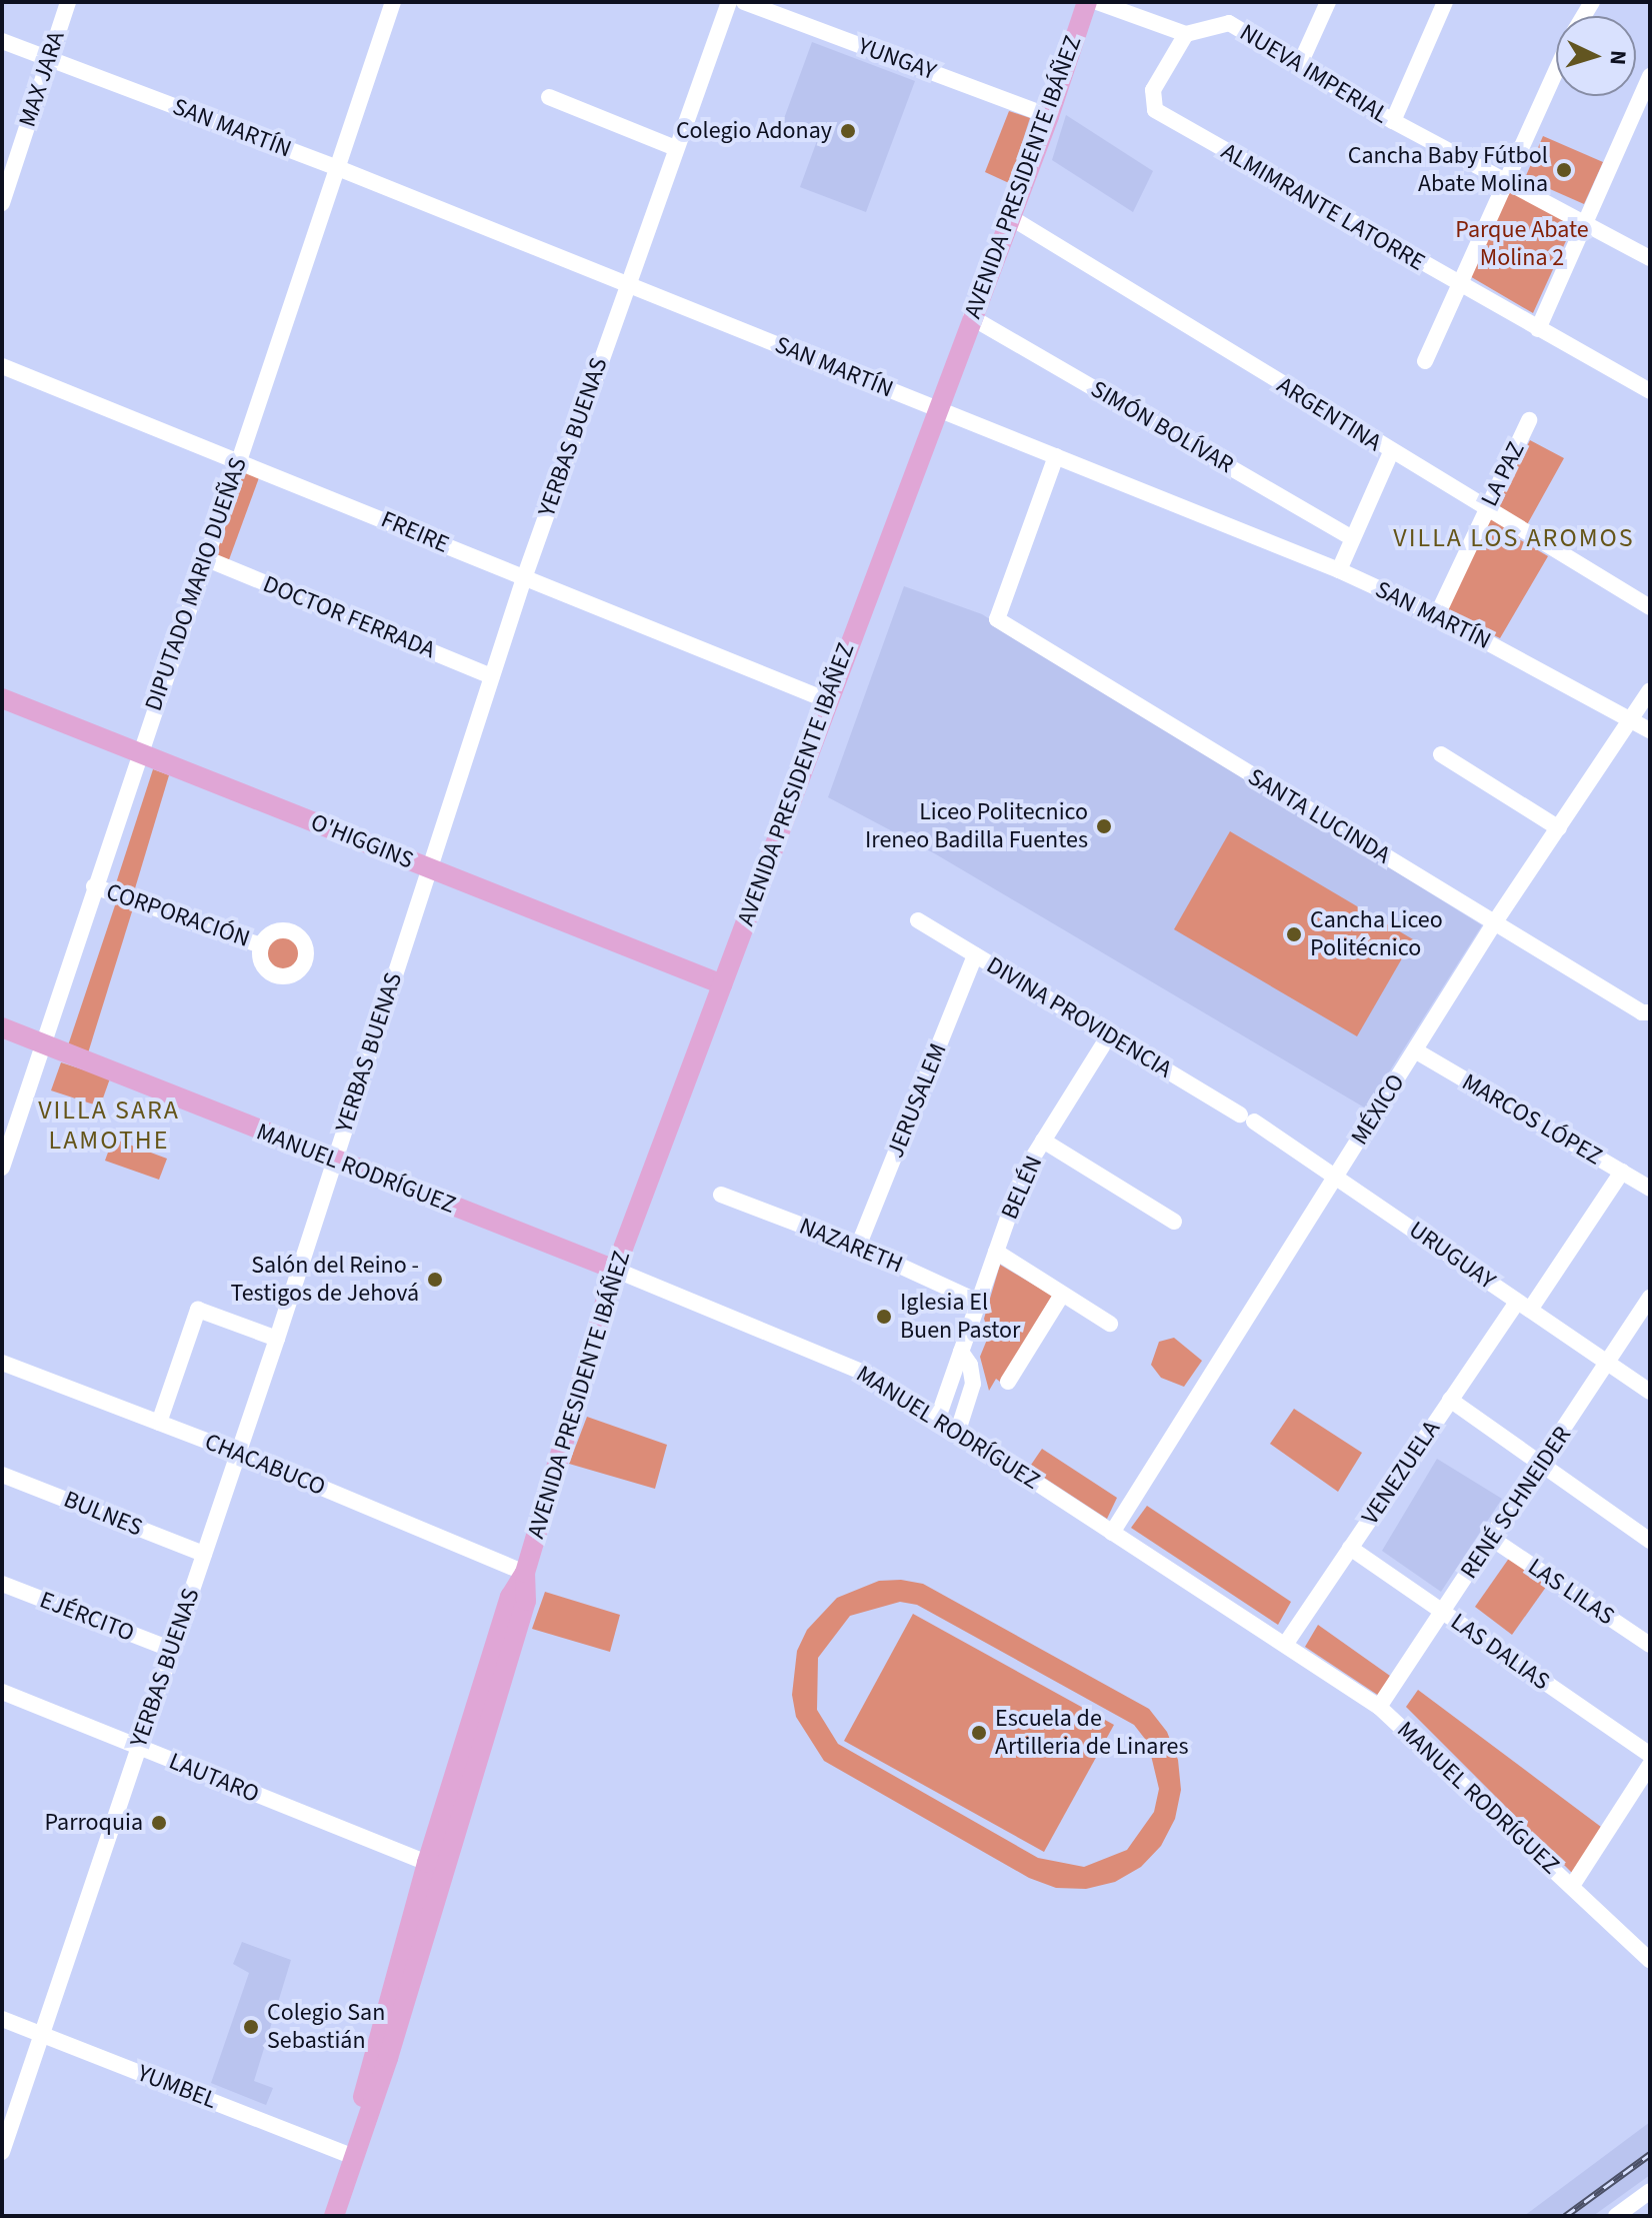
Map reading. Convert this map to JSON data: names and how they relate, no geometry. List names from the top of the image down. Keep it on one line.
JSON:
{"streets":{"main road":["AVENIDA PRESIDENTE IBÁÑEZ","O'HIGGINS","MANUEL RODRÍGUEZ"],"street":["YUNGAY","NUEVA IMPERIAL","MAX JARA","SAN MARTÍN","ALMIMRANTE LATORRE","ARGENTINA","SIMÓN BOLÍVAR","YERBAS BUENAS","LA PAZ","FREIRE","DIPUTADO MARIO DUEÑAS","DOCTOR FERRADA","SANTA LUCINDA","CORPORACIÓN","DIVINA PROVIDENCIA","JERUSALEM","MÉXICO","MARCOS LÓPEZ","BELÉN","NAZARETH","URUGUAY","CHACABUCO","VENEZUELA","RENÉ SCHNEIDER","BULNES","LAS LILAS","EJÉRCITO","LAS DALIAS","LAUTARO","YUMBEL"]},"crossings":[["YUNGAY","AVENIDA PRESIDENTE IBÁÑEZ"],["NUEVA IMPERIAL","ALMIMRANTE LATORRE"],["MAX JARA","SAN MARTÍN"],["SAN MARTÍN","AVENIDA PRESIDENTE IBÁÑEZ"],["SAN MARTÍN","YERBAS BUENAS"],["SAN MARTÍN","LA PAZ"],["SAN MARTÍN","DIPUTADO MARIO DUEÑAS"],["SAN MARTÍN","SANTA LUCINDA"],["SAN MARTÍN","MÉXICO"],["AVENIDA PRESIDENTE IBÁÑEZ","ARGENTINA"],["AVENIDA PRESIDENTE IBÁÑEZ","SIMÓN BOLÍVAR"],["AVENIDA PRESIDENTE IBÁÑEZ","FREIRE"],["AVENIDA PRESIDENTE IBÁÑEZ","O'HIGGINS"],["AVENIDA PRESIDENTE IBÁÑEZ","MANUEL RODRÍGUEZ"],["AVENIDA PRESIDENTE IBÁÑEZ","CHACABUCO"],["AVENIDA PRESIDENTE IBÁÑEZ","LAUTARO"],["AVENIDA PRESIDENTE IBÁÑEZ","YUMBEL"],["ARGENTINA","LA PAZ"],["YERBAS BUENAS","FREIRE"],["YERBAS BUENAS","DOCTOR FERRADA"],["YERBAS BUENAS","O'HIGGINS"],["YERBAS BUENAS","MANUEL RODRÍGUEZ"],["YERBAS BUENAS","CHACABUCO"],["YERBAS BUENAS","BULNES"],["YERBAS BUENAS","EJÉRCITO"],["YERBAS BUENAS","LAUTARO"],["YERBAS BUENAS","YUMBEL"],["FREIRE","DIPUTADO MARIO DUEÑAS"],["DIPUTADO MARIO DUEÑAS","DOCTOR FERRADA"],["DIPUTADO MARIO DUEÑAS","O'HIGGINS"],["DIPUTADO MARIO DUEÑAS","CORPORACIÓN"],["DIPUTADO MARIO DUEÑAS","MANUEL RODRÍGUEZ"],["SANTA LUCINDA","MÉXICO"],["DIVINA PROVIDENCIA","JERUSALEM"],["DIVINA PROVIDENCIA","BELÉN"],["DIVINA PROVIDENCIA","URUGUAY"],["JERUSALEM","NAZARETH"],["MÉXICO","MARCOS LÓPEZ"],["MÉXICO","MANUEL RODRÍGUEZ"],["MÉXICO","URUGUAY"],["MARCOS LÓPEZ","VENEZUELA"],["MANUEL RODRÍGUEZ","BELÉN"],["MANUEL RODRÍGUEZ","VENEZUELA"],["MANUEL RODRÍGUEZ","RENÉ SCHNEIDER"],["BELÉN","NAZARETH"],["URUGUAY","VENEZUELA"],["URUGUAY","RENÉ SCHNEIDER"],["VENEZUELA","LAS DALIAS"],["RENÉ SCHNEIDER","LAS LILAS"],["RENÉ SCHNEIDER","LAS DALIAS"]],"districts":["VILLA LOS AROMOS","VILLA SARA LAMOTHE"],"parks":["Parque Abate Molina 2"],"places":["Colegio Adonay","Cancha Baby Fútbol Abate Molina","Liceo Politecnico Ireneo Badilla Fuentes","Cancha Liceo Politécnico","Salón del Reino - Testigos de Jehová","Iglesia El Buen Pastor","Escuela de Artilleria de Linares","Parroquia","Colegio San Sebastián"],"north":"right"}
